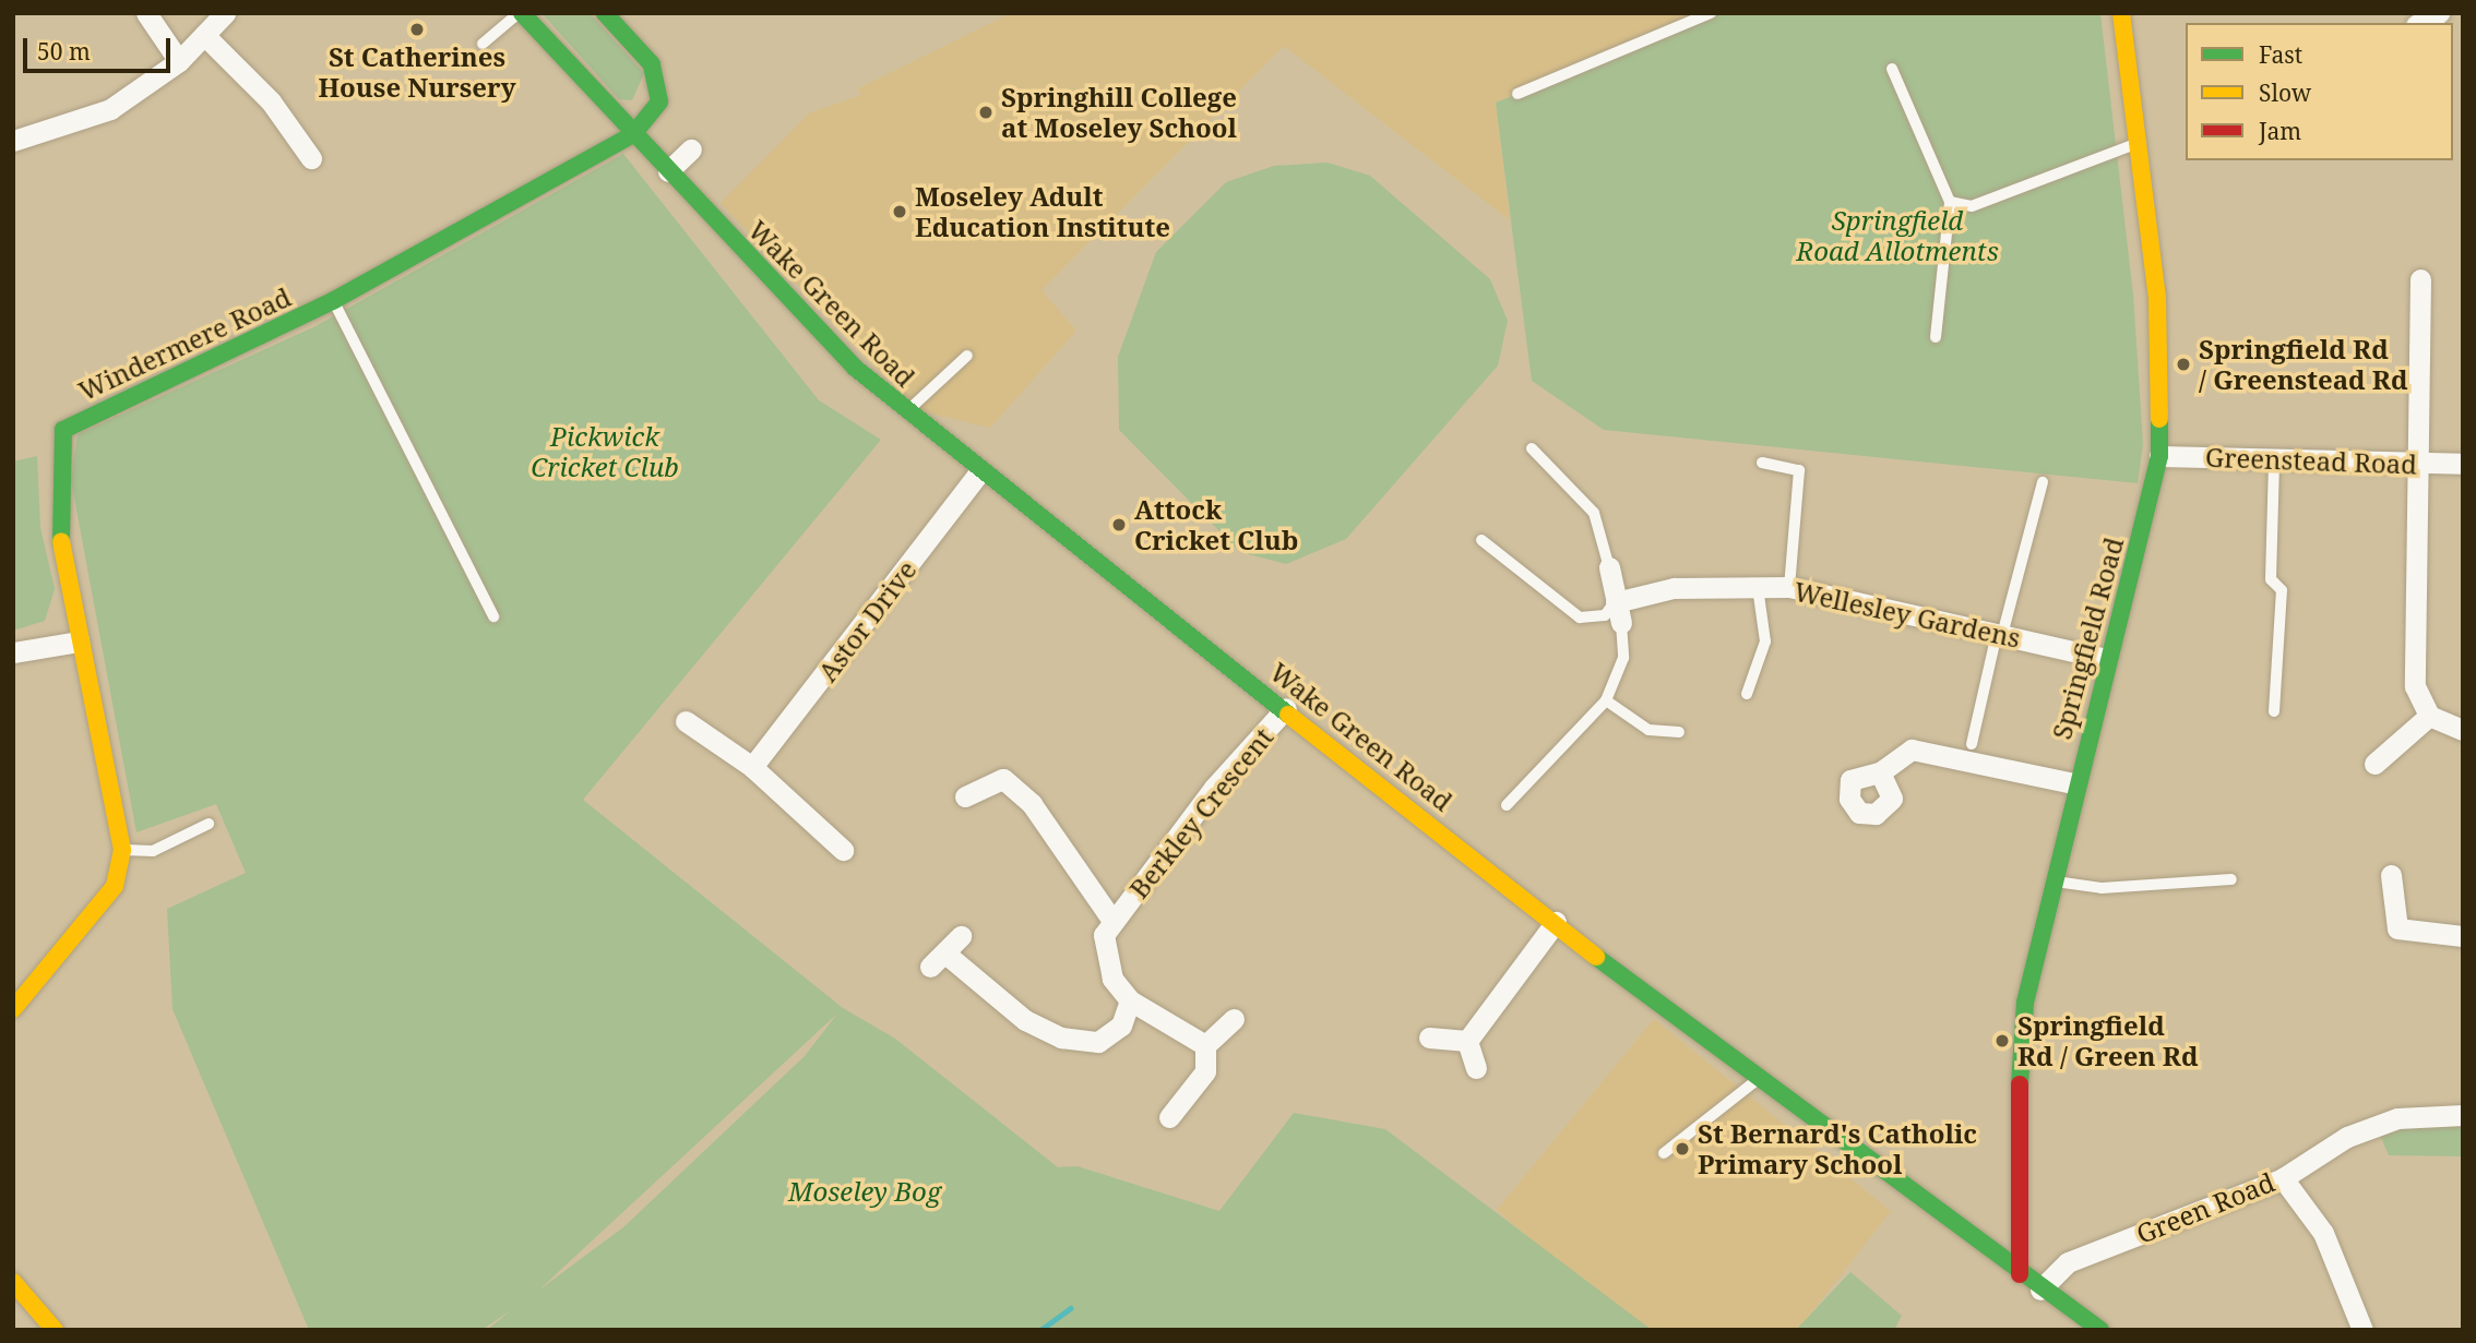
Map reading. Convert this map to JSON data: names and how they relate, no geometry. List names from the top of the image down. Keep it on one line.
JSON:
{"streets":{"street":["Wake Green Road","Windermere Road","Greenstead Road","Wellesley Gardens","Astor Drive","Springfield Road","Berkley Crescent","Green Road"]},"crossings":[["Wake Green Road","Windermere Road"],["Wake Green Road","Astor Drive"],["Wake Green Road","Springfield Road"],["Wake Green Road","Berkley Crescent"],["Wake Green Road","Green Road"],["Greenstead Road","Springfield Road"],["Wellesley Gardens","Springfield Road"]],"parks":["Springfield Road Allotments","Pickwick Cricket Club","Moseley Bog"],"places":["St Catherines House Nursery","Springhill College at Moseley School","Moseley Adult Education Institute","Springfield Rd / Greenstead Rd","Attock Cricket Club","Springfield Rd / Green Rd","St Bernard's Catholic Primary School"],"legend":["Fast","Slow","Jam"],"scale_bar":"50 m"}
